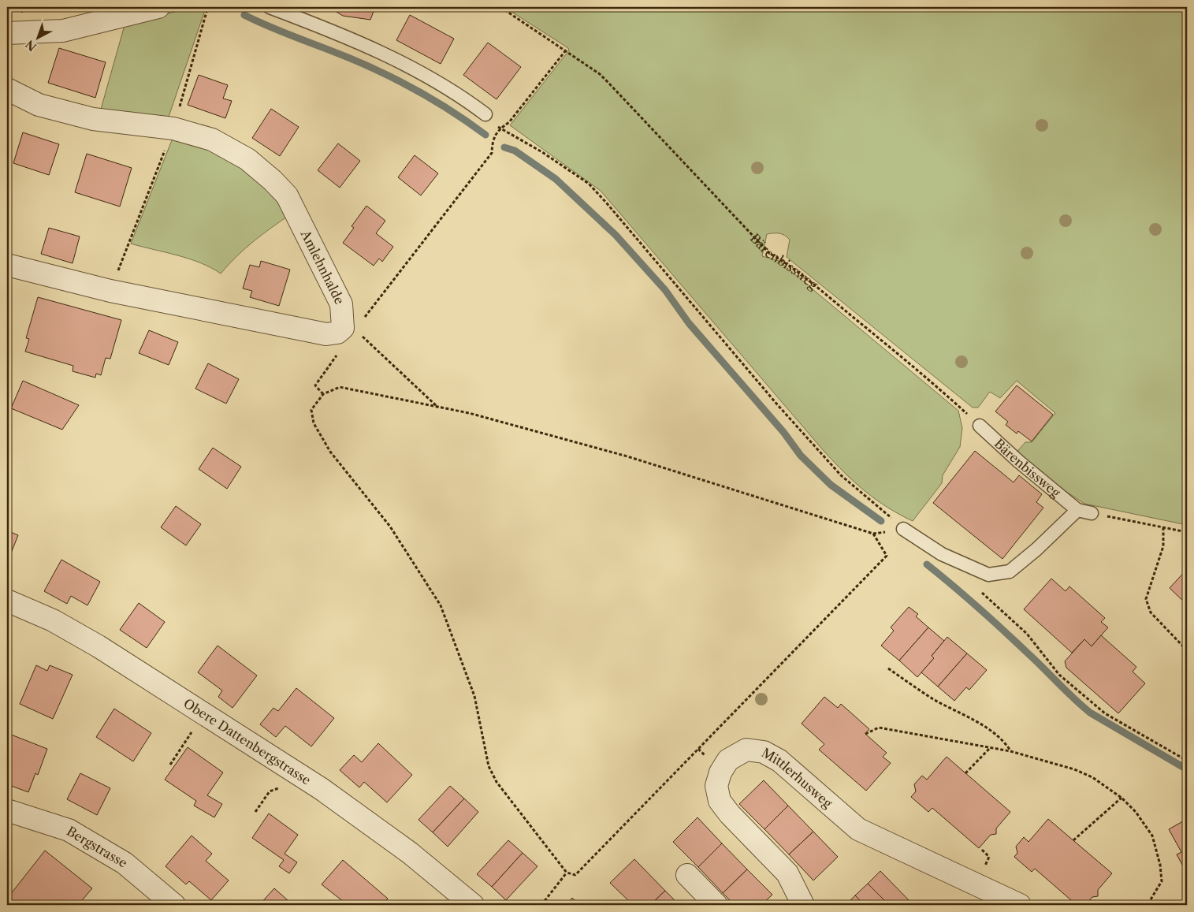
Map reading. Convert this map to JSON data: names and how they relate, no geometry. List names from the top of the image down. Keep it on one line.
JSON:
{"streets":{"street":["Amlehnhalde","Obere Dattenbergstrasse","Mittlerhusweg","Bergstrasse"],"lane":["Bärenbissweg"]},"north":"bottom left"}
